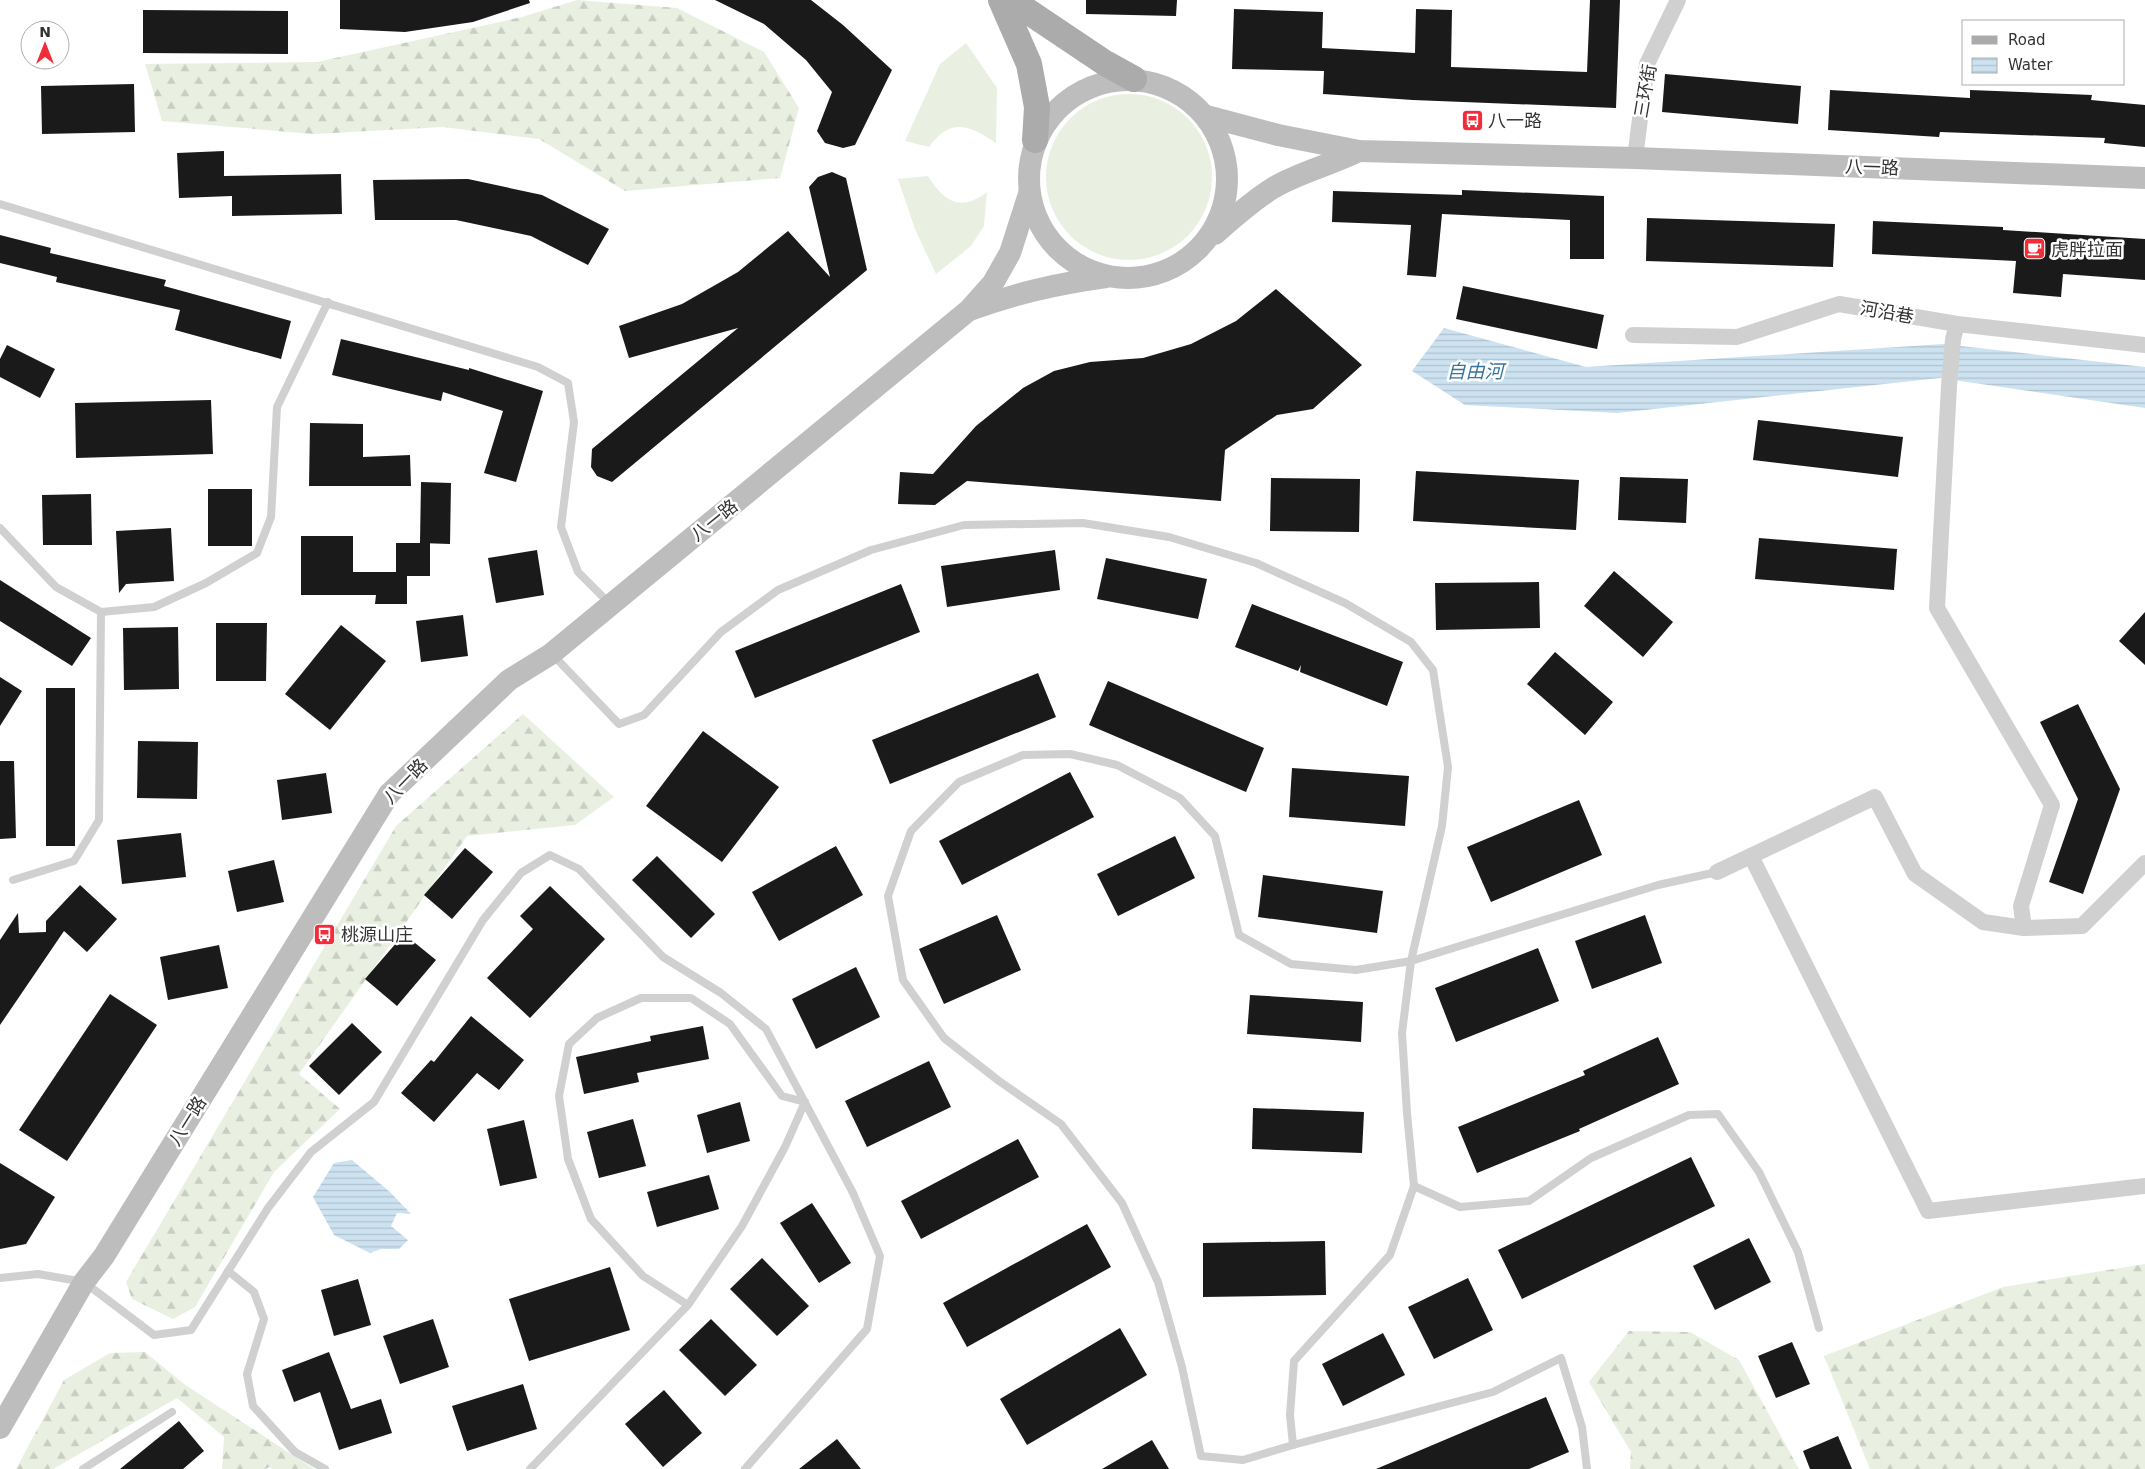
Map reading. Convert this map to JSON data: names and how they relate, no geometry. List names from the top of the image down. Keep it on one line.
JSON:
{"streets":{"main road":["八一路"],"street":["三环街","河沿巷"]},"crossings":[["三环街","八一路"]],"water":["自由河"],"places":{"bus stop":["八一路","桃源山庄"],"cafe":["虎胖拉面"]},"legend":["Road","Water"],"north":"top"}
